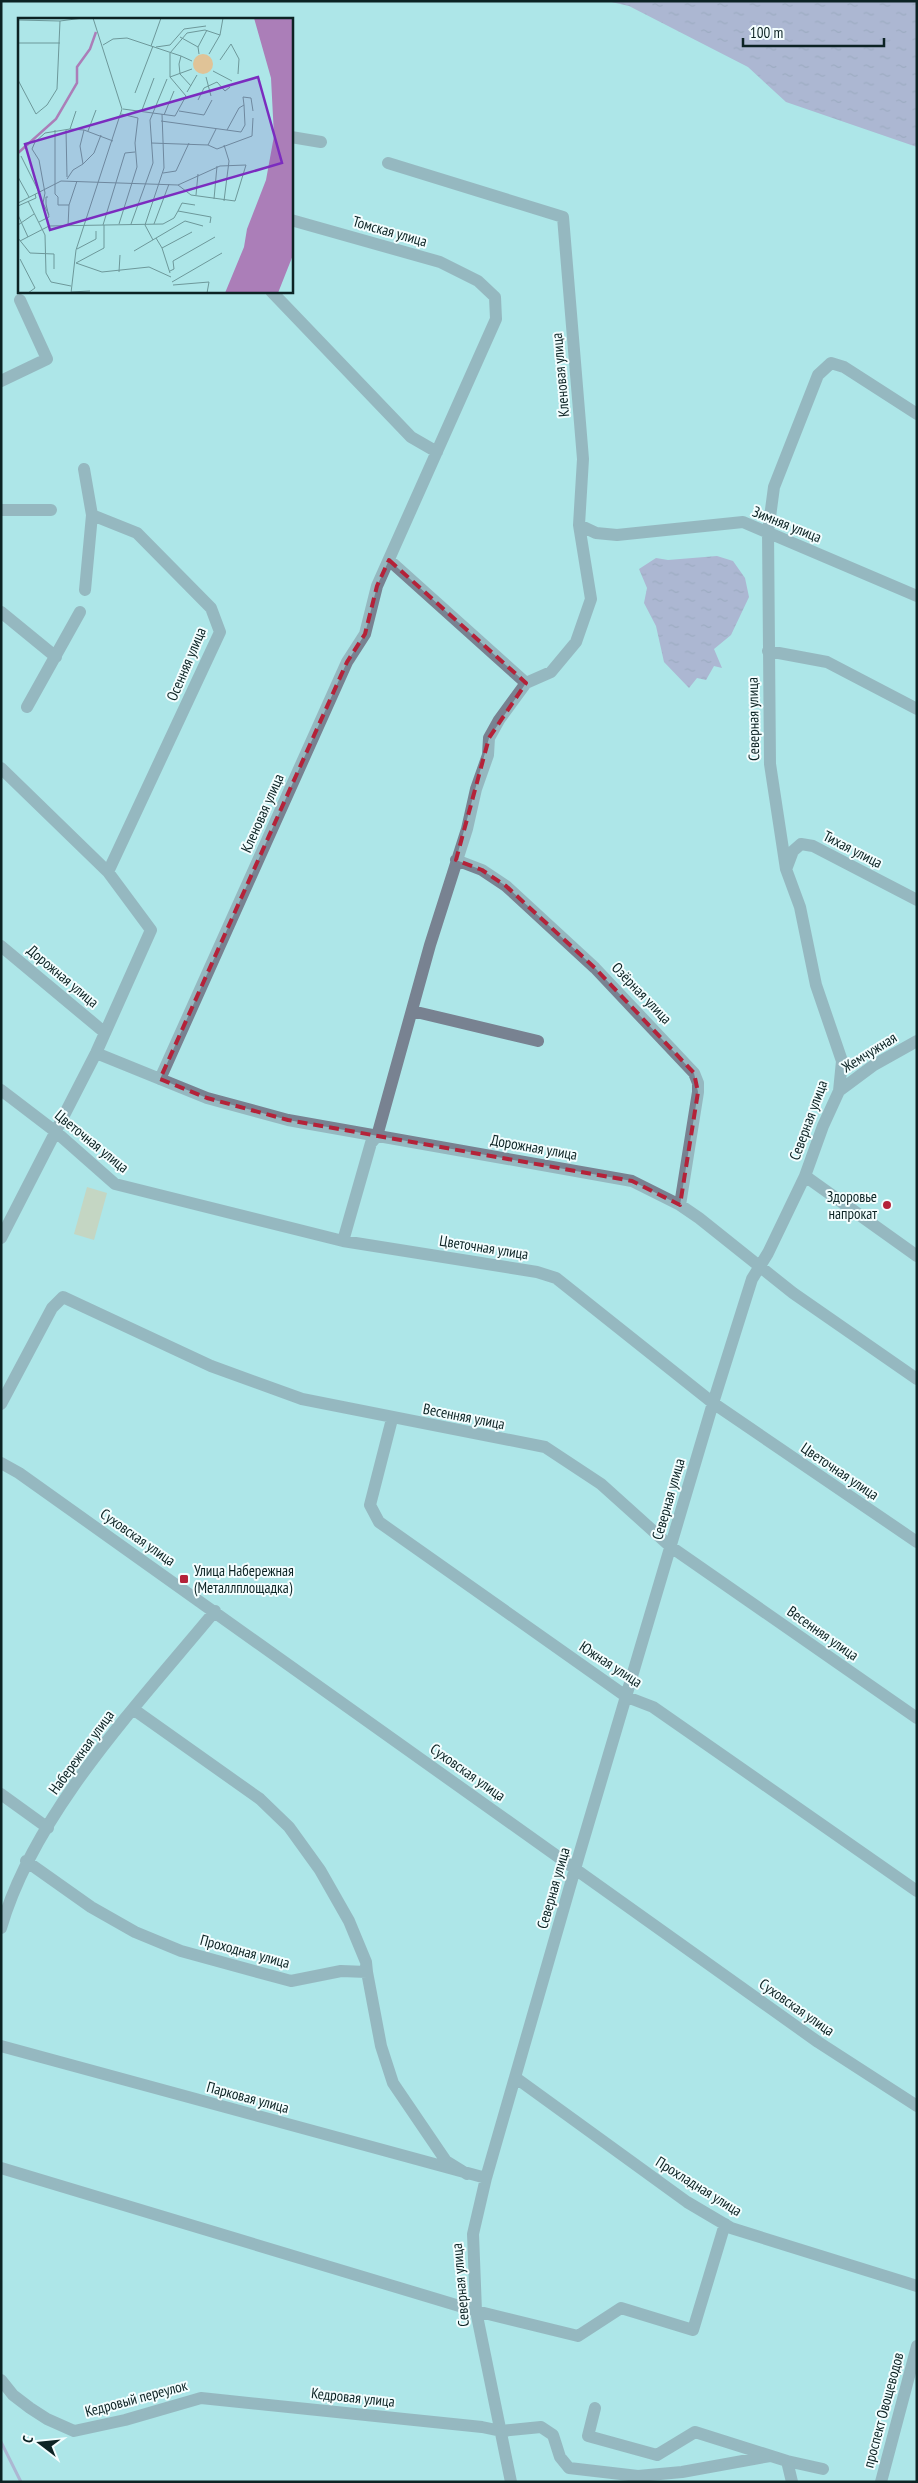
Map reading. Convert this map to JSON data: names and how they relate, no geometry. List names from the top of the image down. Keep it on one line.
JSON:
{"streets":{"street":["Томская улица","Кленовая улица","Зимняя улица","Осенняя улица","Северная улица","Тихая улица","Дорожная улица","Озёрная улица","Жемчужная","Цветочная улица","Весенняя улица","Суховская улица","Южная улица","Набережная улица","Проходная улица","Парковая улица","Прохладная улица","Кедровая улица","Кедровый переулок","проспект Овощеводов"]},"crossings":[["Томская улица","Кленовая улица"],["Кленовая улица","Зимняя улица"],["Кленовая улица","Дорожная улица"],["Зимняя улица","Северная улица"],["Северная улица","Тихая улица"],["Северная улица","Дорожная улица"],["Северная улица","Жемчужная"],["Северная улица","Цветочная улица"],["Северная улица","Весенняя улица"],["Северная улица","Суховская улица"],["Северная улица","Южная улица"],["Северная улица","Парковая улица"],["Северная улица","Прохладная улица"],["Северная улица","Кедровая улица"],["Дорожная улица","Озёрная улица"],["Весенняя улица","Южная улица"],["Суховская улица","Набережная улица"],["Набережная улица","Проходная улица"],["Кедровая улица","Кедровый переулок"]],"places":{"other":["Здоровье напрокат"],"transit":["Улица Набережная (Металлплощадка)"]},"scale_bar":"100 m","north":"left"}
